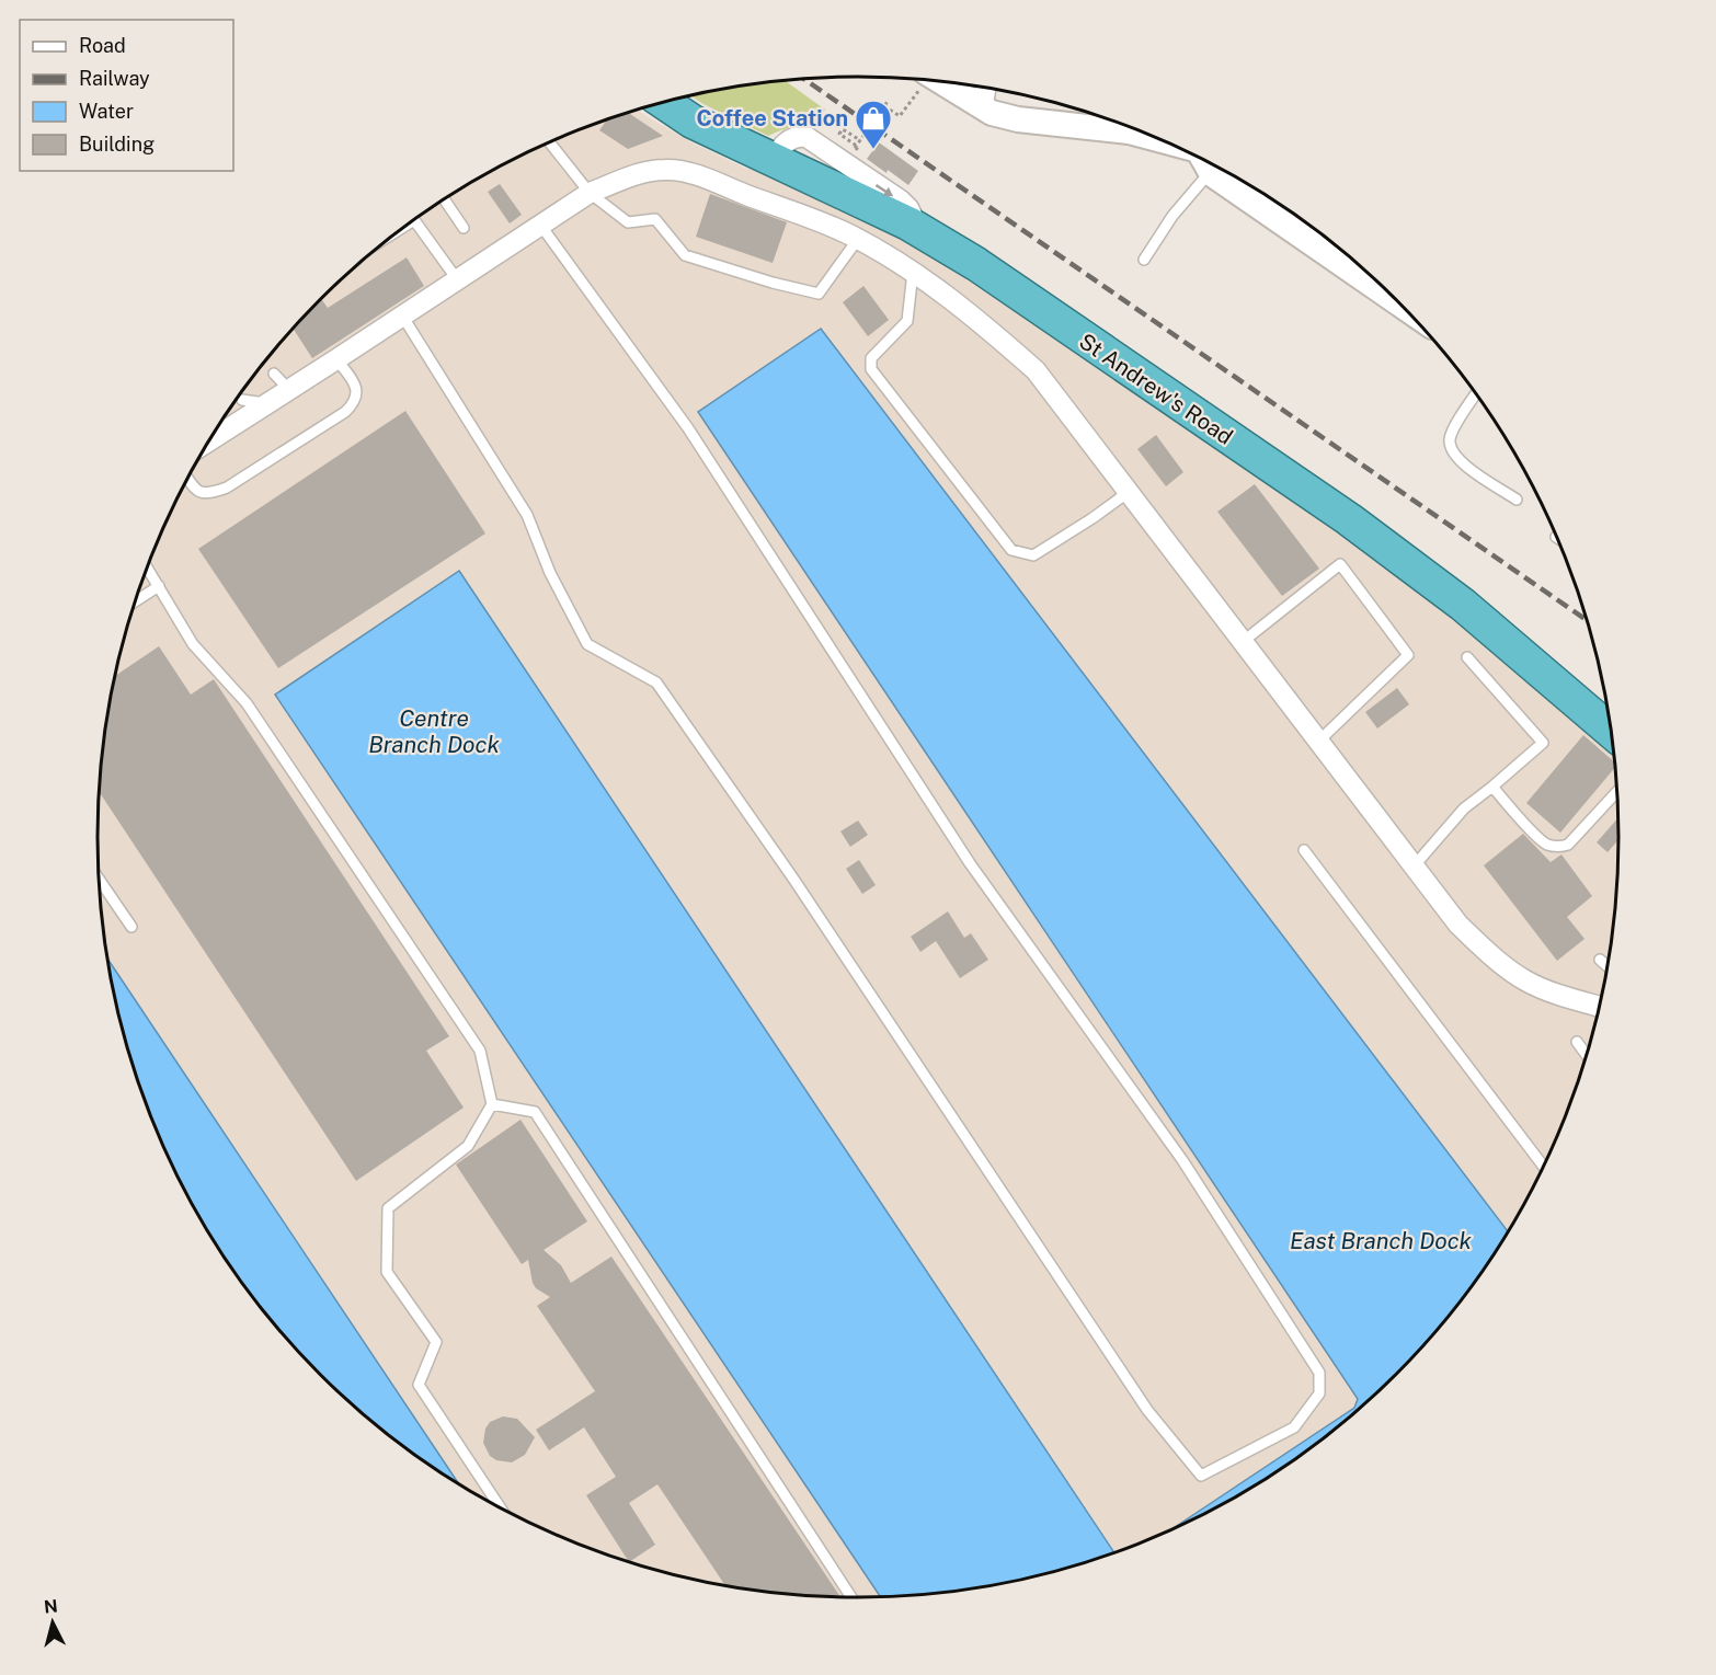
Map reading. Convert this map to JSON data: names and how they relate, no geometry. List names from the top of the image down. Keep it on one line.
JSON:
{"streets":{"highway":["St Andrew's Road"]},"water":["Centre Branch Dock","East Branch Dock"],"places":{"shop":["Coffee Station"]},"legend":["Road","Railway","Water","Building"],"north":"top"}
